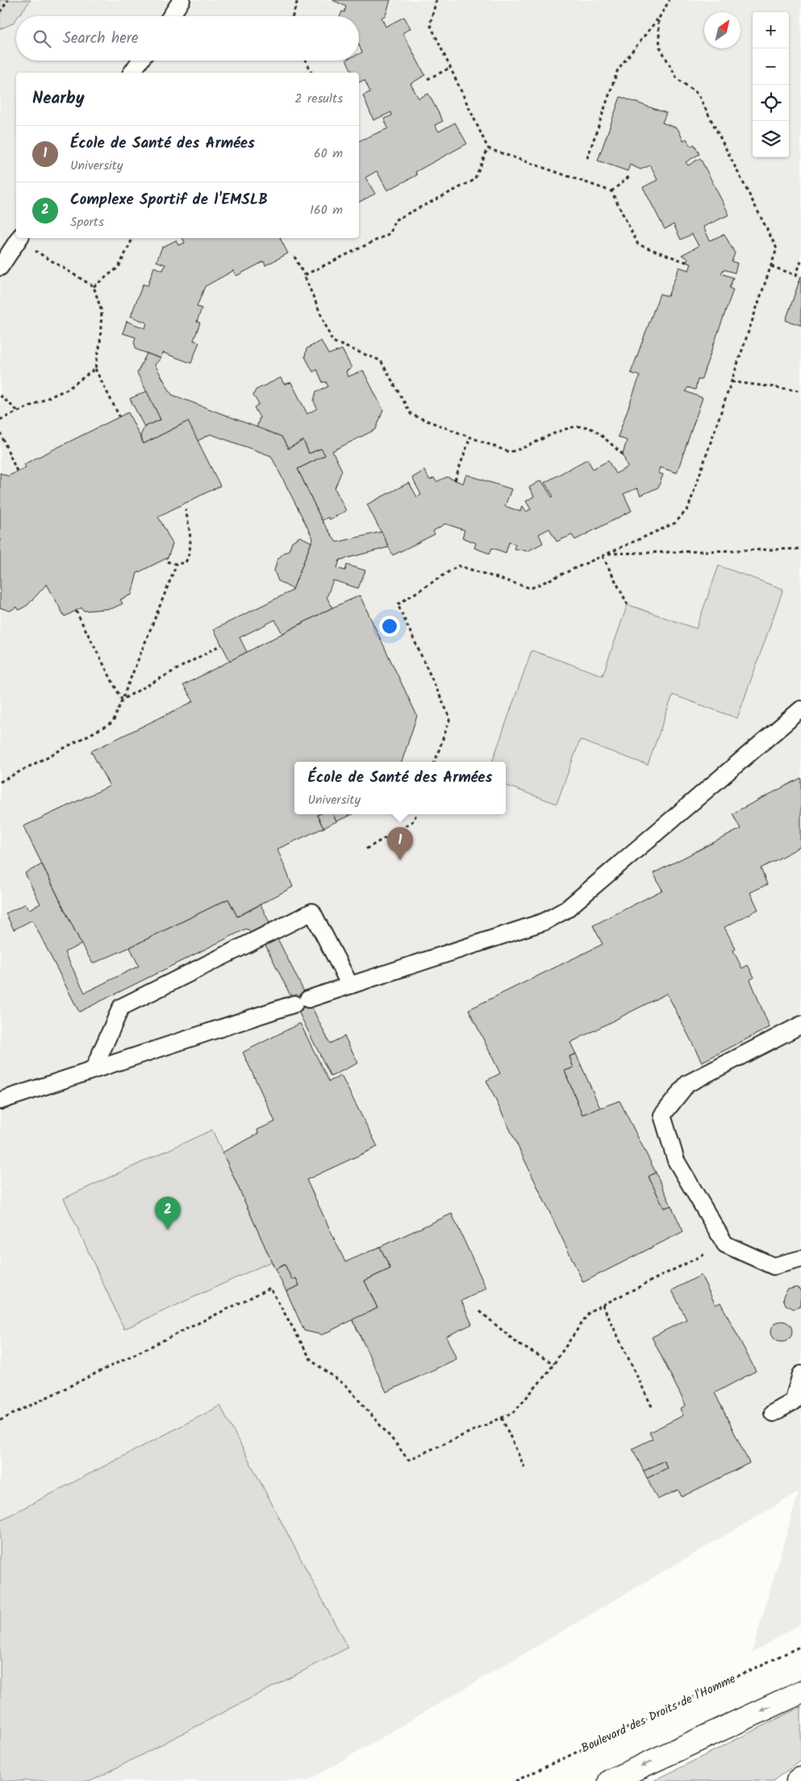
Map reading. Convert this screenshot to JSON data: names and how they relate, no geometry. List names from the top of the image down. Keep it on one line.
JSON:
{"streets":{"path":["Boulevard des Droits de l'Homme"]},"north":"top right","page":{"map_buttons":["+","−"],"search":"Search here","heading":["Nearby","2 results"],"list":[{"mark":"1","name":"École de Santé des Armées","note":"University","value":"60 m"},{"mark":"2","name":"Complexe Sportif de l'EMSLB","note":"Sports","value":"160 m"}],"popup":["École de Santé des Armées","University"],"pins":["1","2"]}}
